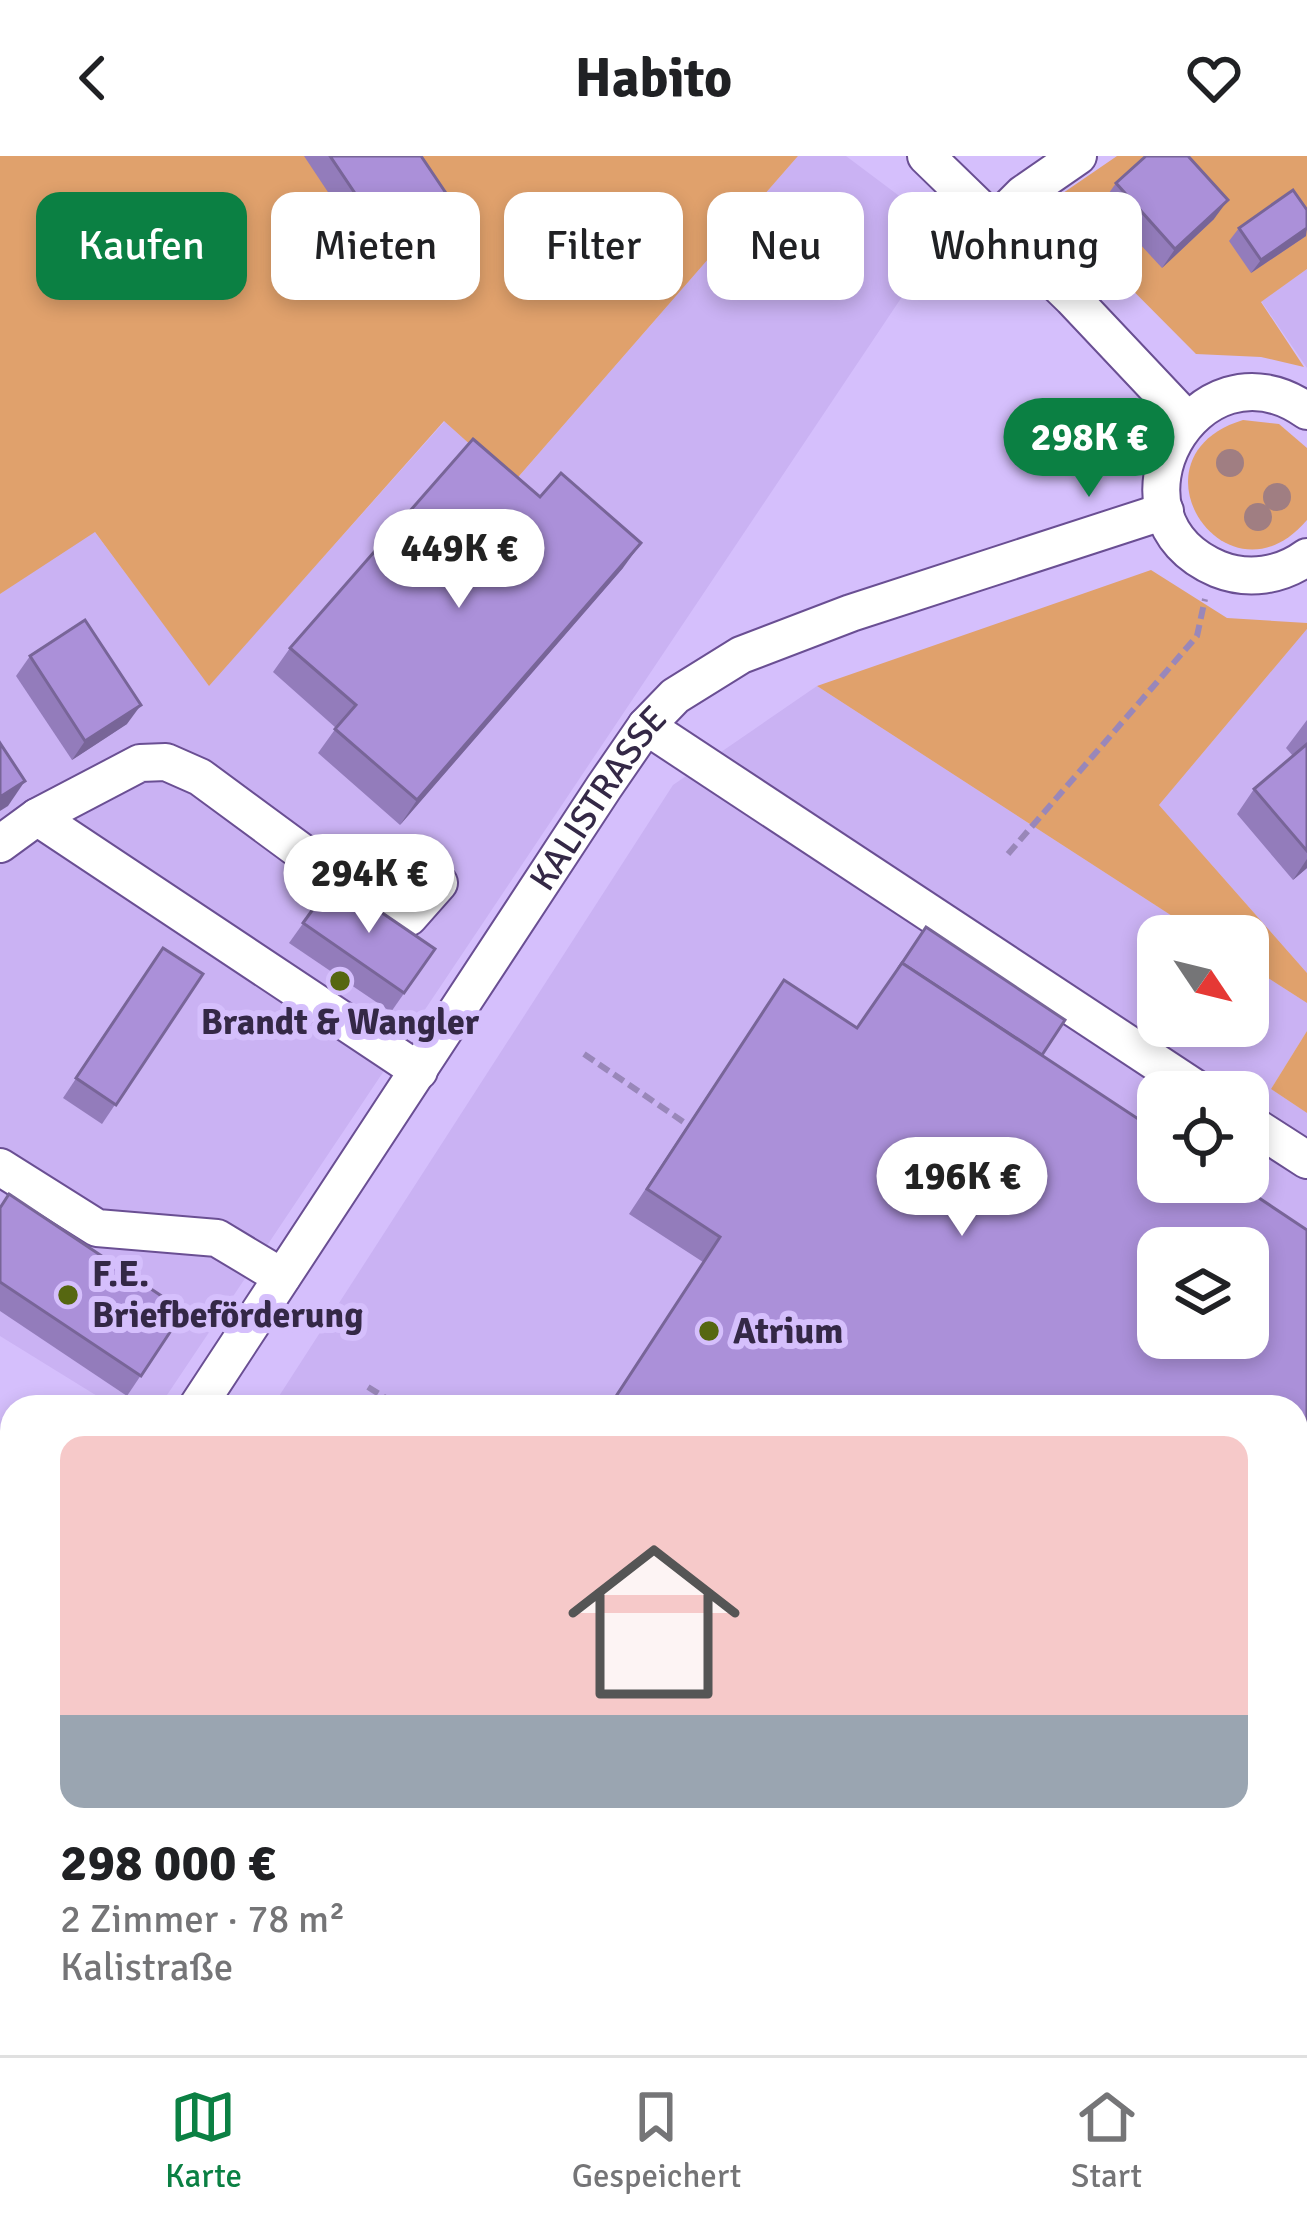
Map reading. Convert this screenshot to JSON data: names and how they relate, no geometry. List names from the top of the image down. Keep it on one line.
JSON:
{"streets":{"street":["KALISTRASSE"]},"places":["Brandt & Wangler","F.E. Briefbeförderung","Atrium"],"north":"bottom right","page":{"header":"Habito","chip":["Kaufen","Mieten","Filter","Neu","Wohnung"],"price":["298K €","449K €","294K €","196K €"],"list":[{"name":"298 000 €","note":"2 Zimmer · 78 m² · Kalistraße"}],"tabs":["Karte","Gespeichert","Start"]}}
